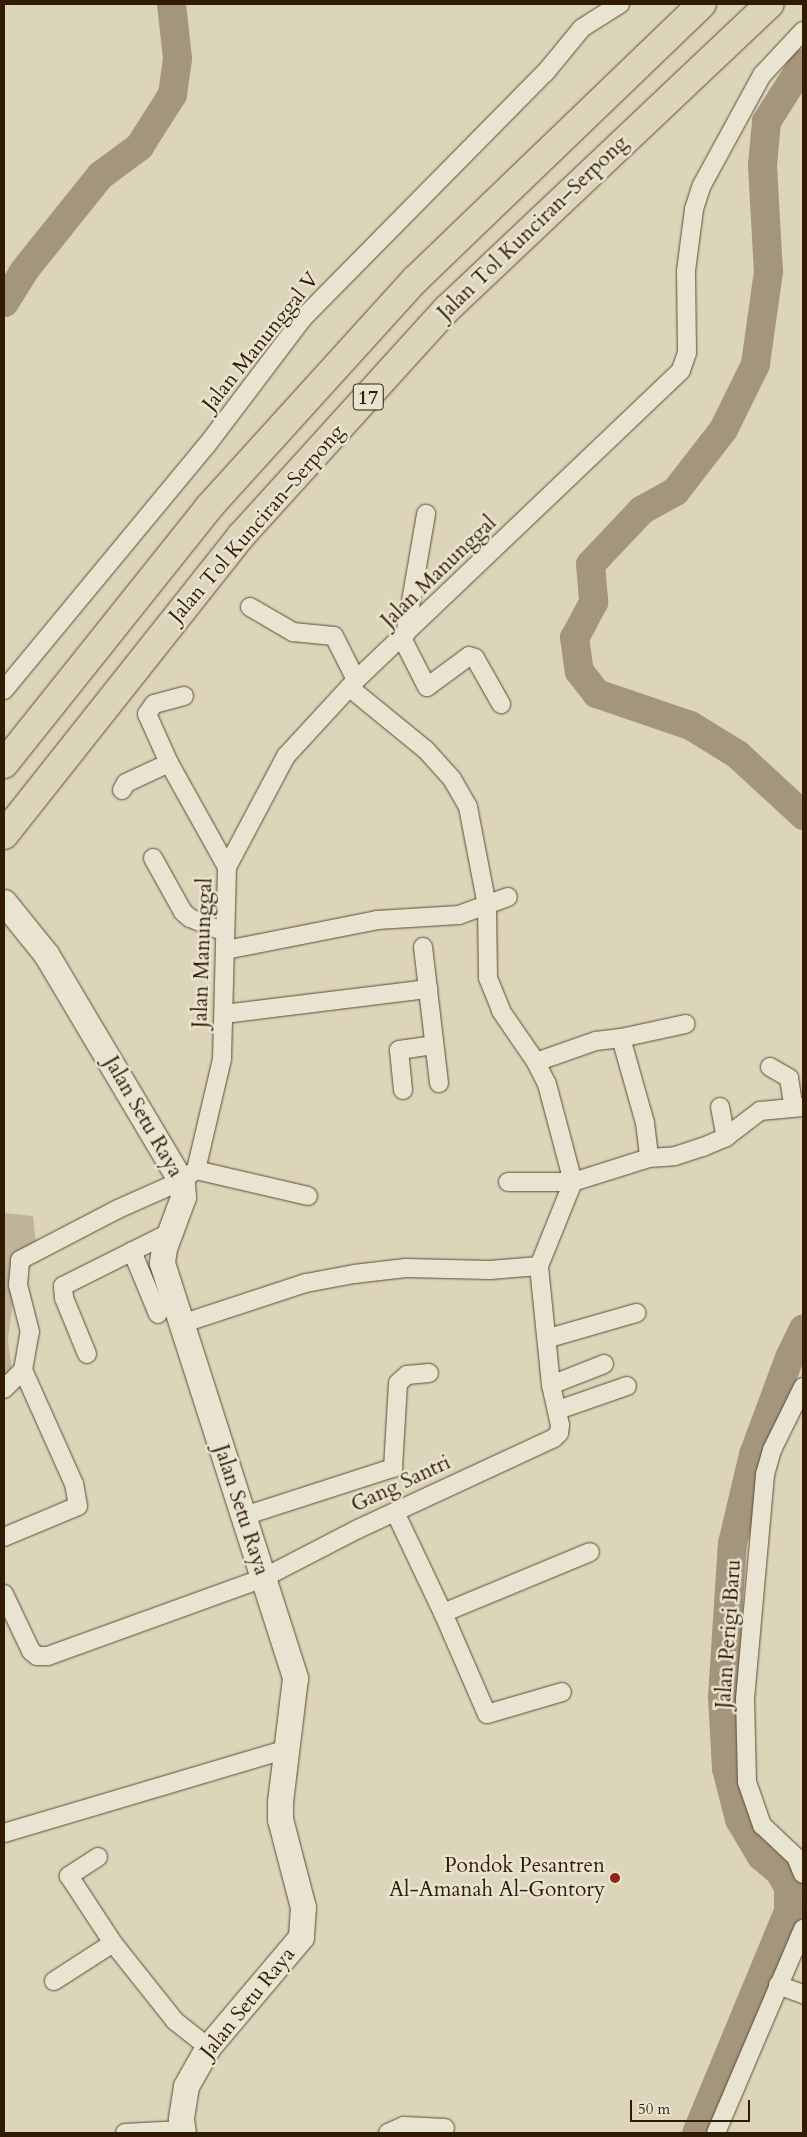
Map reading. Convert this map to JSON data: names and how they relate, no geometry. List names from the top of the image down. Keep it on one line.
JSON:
{"streets":{"highway":["Jalan Tol Kunciran–Serpong","17"],"street":["Jalan Manunggal V","Jalan Manunggal","Jalan Setu Raya","Gang Santri","Jalan Perigi Baru"]},"crossings":[["Jalan Manunggal","Jalan Setu Raya"],["Jalan Setu Raya","Gang Santri"]],"places":["Pondok Pesantren Al-Amanah Al-Gontory"],"scale_bar":"50 m"}
